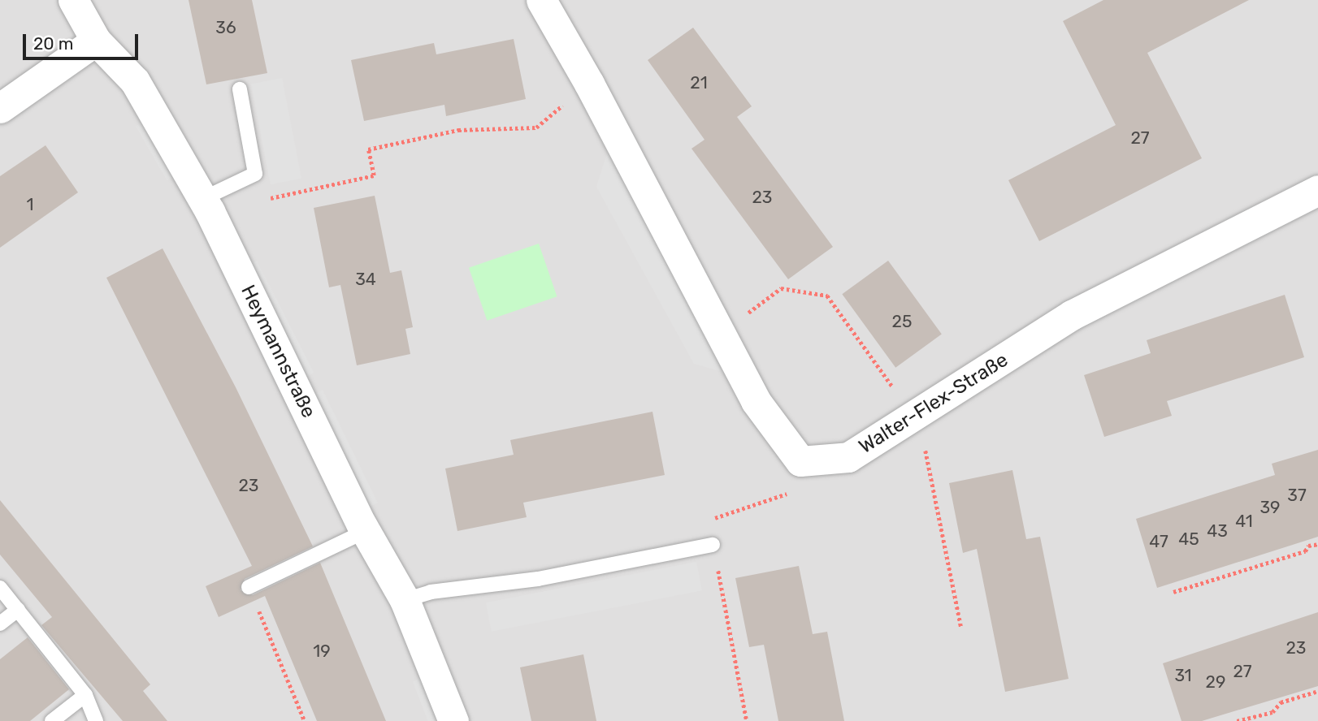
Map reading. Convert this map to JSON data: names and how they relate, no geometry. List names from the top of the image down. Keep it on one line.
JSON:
{"streets":{"street":["Heymannstraße","Walter-Flex-Straße"]},"house_numbers":["36","21","27","23","1","34","25","23","37","39","41","43","45","47","23","19","27","31","29"],"scale_bar":"20 m"}
